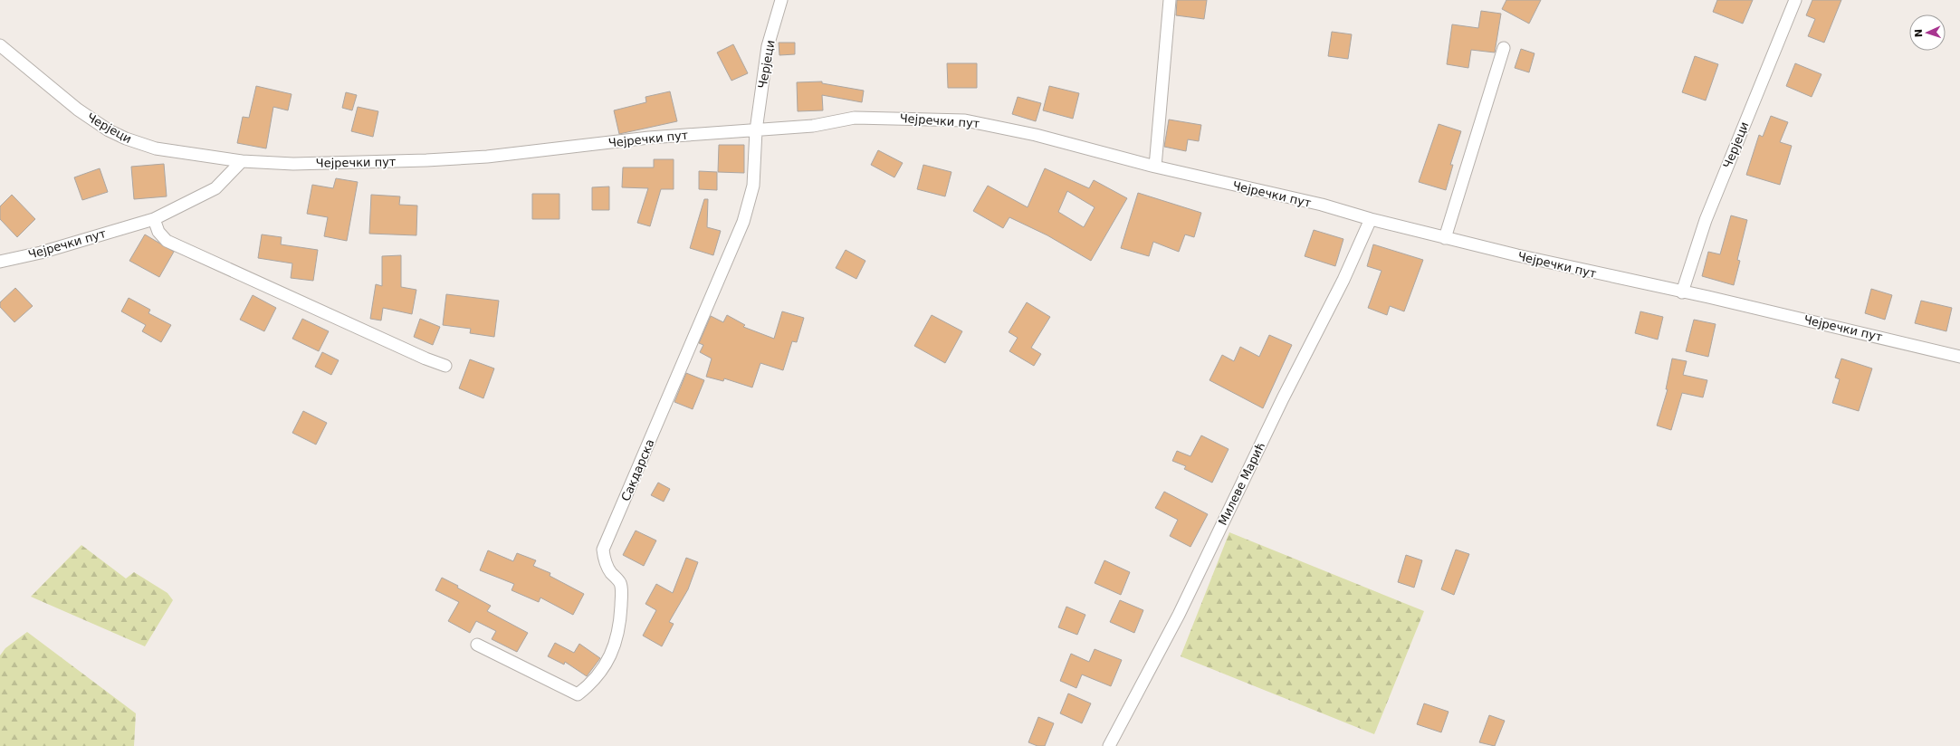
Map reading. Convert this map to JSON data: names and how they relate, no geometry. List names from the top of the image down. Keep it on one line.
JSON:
{"streets":{"street":["Черјеци","Чејречки пут","Сакдарска","Милеве Мaрић"]},"crossings":[["Черјеци","Чејречки пут"],["Черјеци","Сакдарска"],["Чејречки пут","Сакдарска"],["Чејречки пут","Милеве Мaрић"]],"north":"left"}
